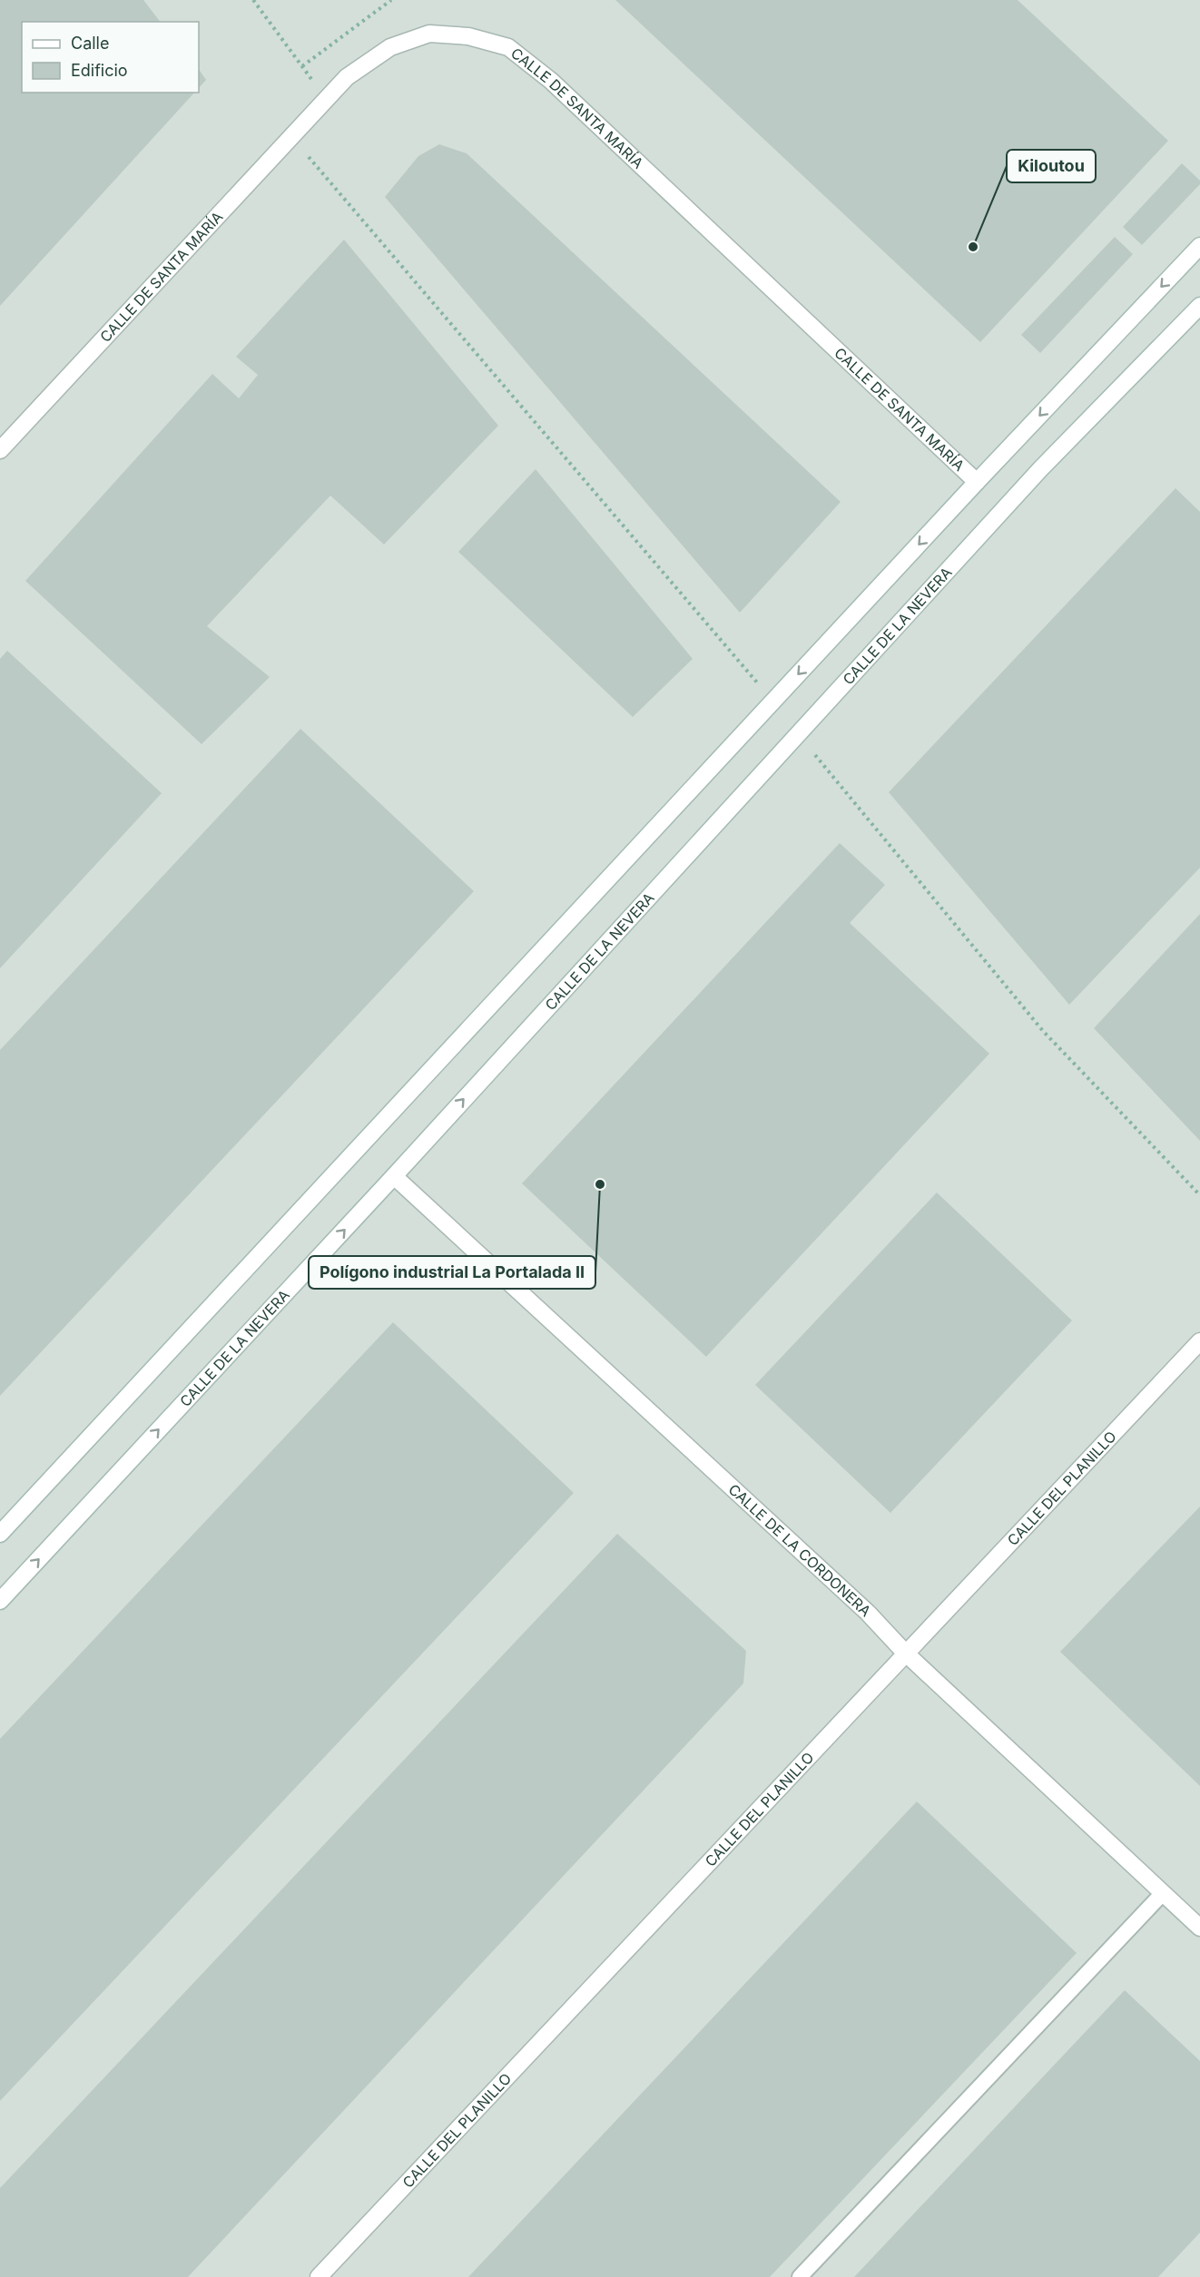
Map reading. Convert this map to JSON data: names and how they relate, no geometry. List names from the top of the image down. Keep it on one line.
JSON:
{"streets":{"street":["CALLE DE SANTA MARÍA","CALLE DE LA NEVERA","CALLE DEL PLANILLO","CALLE DE LA CORDONERA"]},"crossings":[["CALLE DE LA NEVERA","CALLE DE LA CORDONERA"],["CALLE DEL PLANILLO","CALLE DE LA CORDONERA"]],"places":["Kiloutou","Polígono industrial La Portalada II"],"legend":["Calle","Edificio"]}
